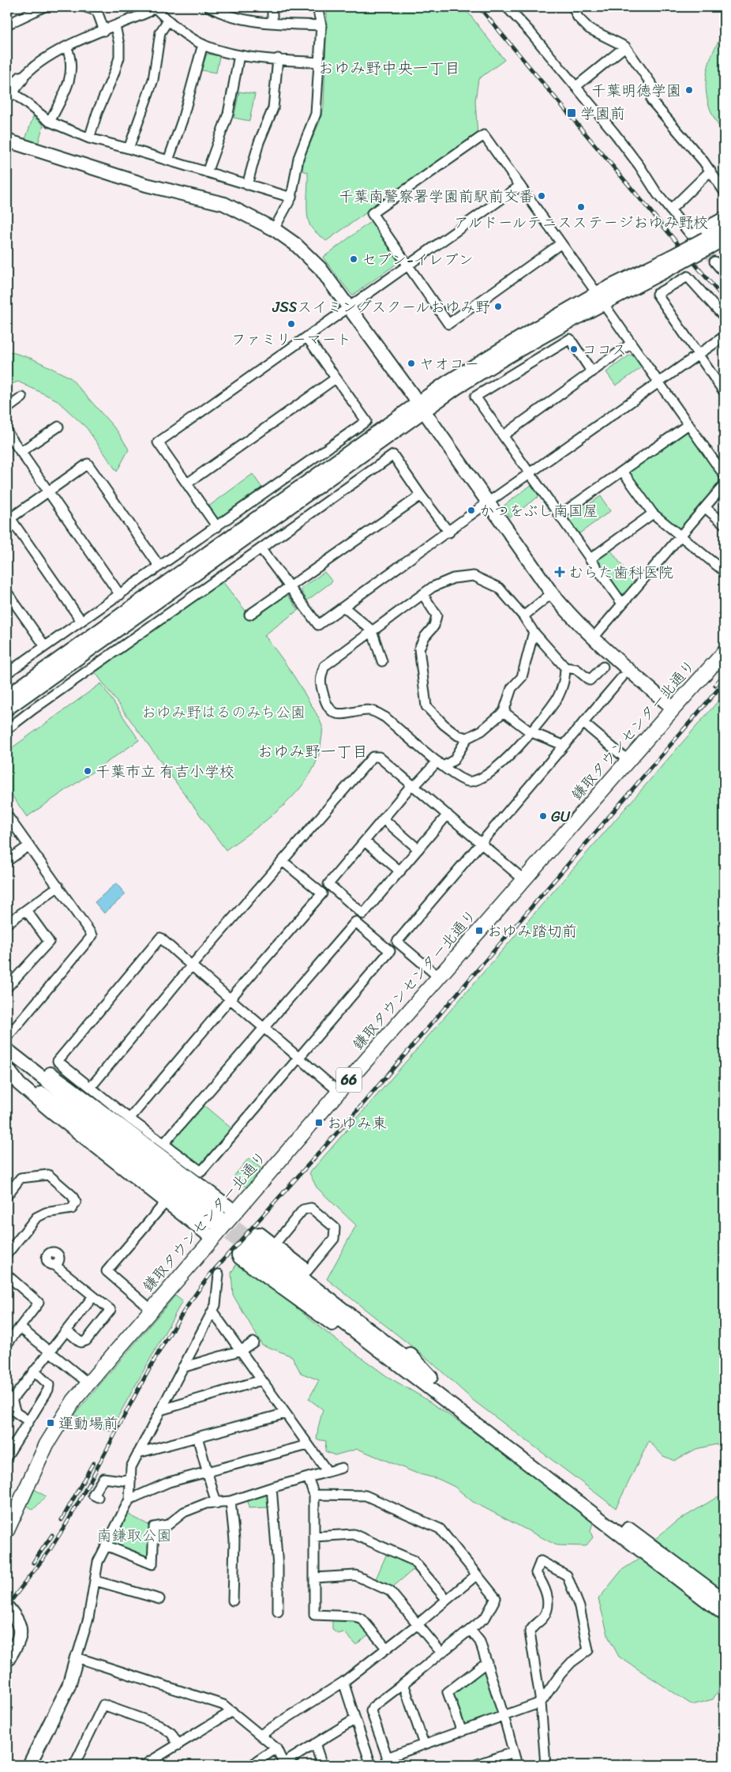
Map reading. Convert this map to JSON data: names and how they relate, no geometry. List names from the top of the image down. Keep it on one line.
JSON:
{"streets":{"main road":["鎌取タウンセンター北通り","66"]},"districts":["おゆみ野中央一丁目","おゆみ野一丁目"],"parks":["おゆみ野はるのみち公園","南鎌取公園"],"places":{"other":["千葉明徳学園","千葉南警察署学園前駅前交番","アルドールテニスステージおゆみ野校","セブン-イレブン","JSSスイミングスクールおゆみ野","ファミリーマート","ココス","ヤオコー","かつをぶし南国屋","千葉市立 有吉小学校","GU"],"transit":["学園前","おゆみ踏切前","おゆみ東","運動場前"],"health":["むらた歯科医院"]}}
